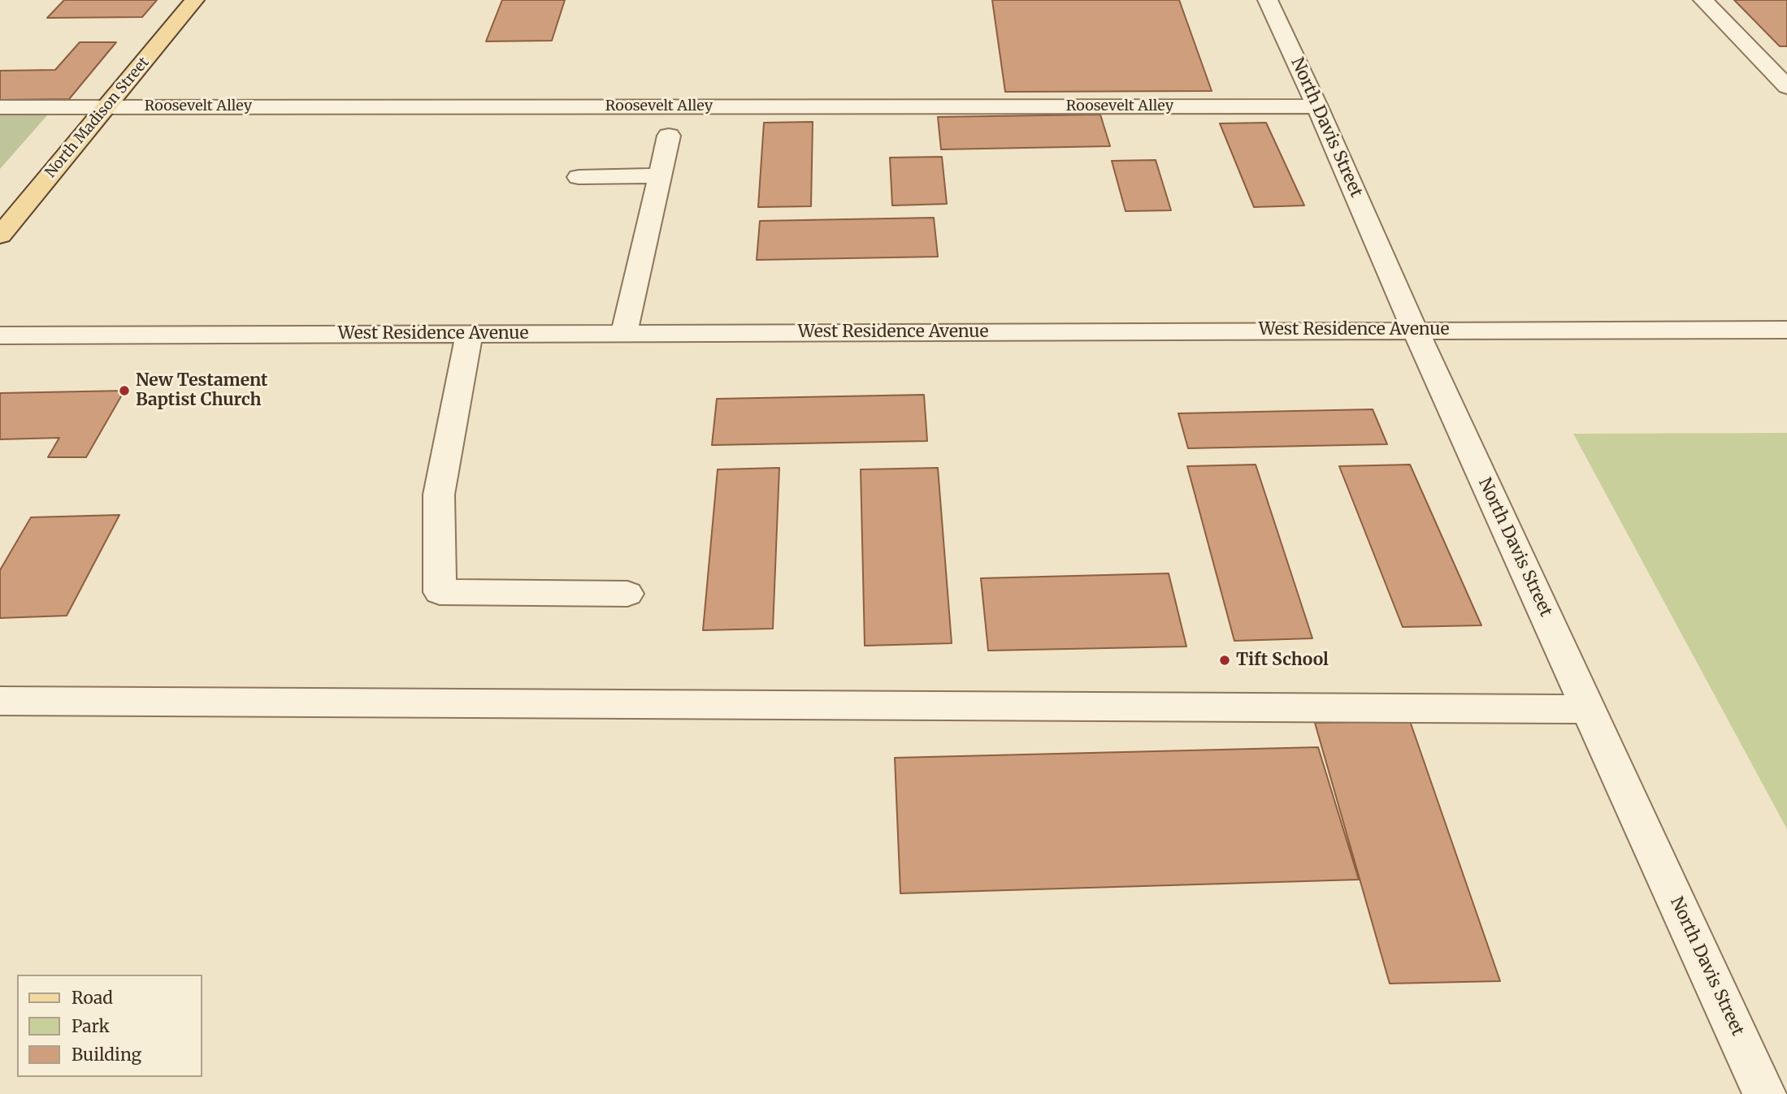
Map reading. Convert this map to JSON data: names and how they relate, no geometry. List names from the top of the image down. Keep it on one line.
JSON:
{"streets":{"main road":["North Madison Street"],"street":["Roosevelt Alley","North Davis Street","West Residence Avenue"]},"crossings":[["Roosevelt Alley","North Madison Street"],["Roosevelt Alley","North Davis Street"],["North Davis Street","West Residence Avenue"]],"places":["New Testament Baptist Church","Tift School"],"legend":["Road","Park","Building"]}
